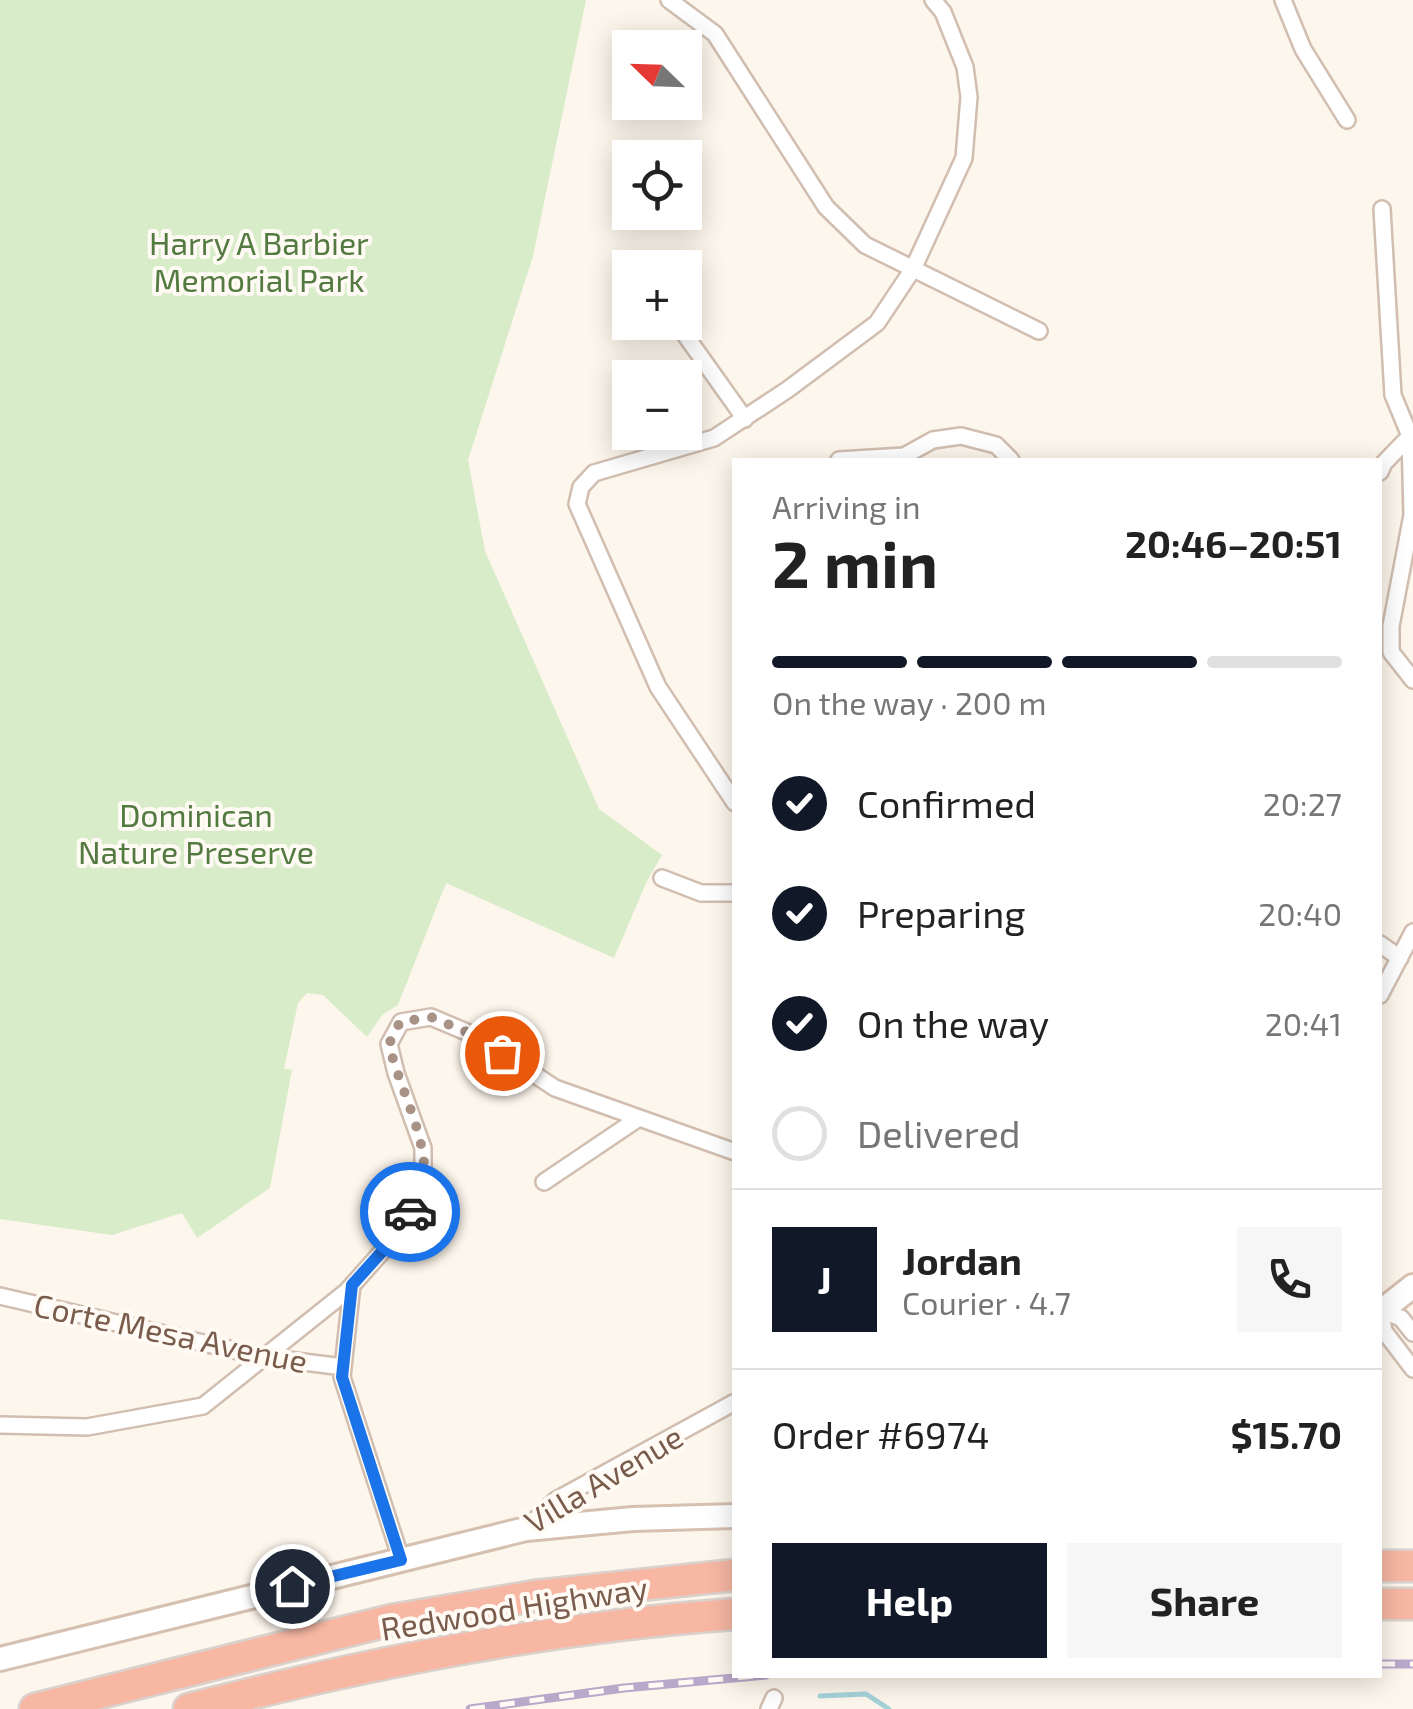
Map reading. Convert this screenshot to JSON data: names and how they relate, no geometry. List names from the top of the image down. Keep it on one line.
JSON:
{"streets":{"highway":["Redwood Highway"],"street":["Corte Mesa Avenue","Villa Avenue"]},"parks":["Harry A Barbier Memorial Park","Dominican Nature Preserve"],"north":"top left","page":{"map_buttons":["+","−"],"heading":["2 min","Arriving in","20:46–20:51"],"panel":["Jordan","Courier · 4.7","Order #6974","$15.70"],"bar":"On the way · 200 m","list":[["Confirmed","20:27"],["Preparing","20:40"],["On the way","20:41"],"Delivered"],"round":"J","buttons":["Help","Share"]}}
